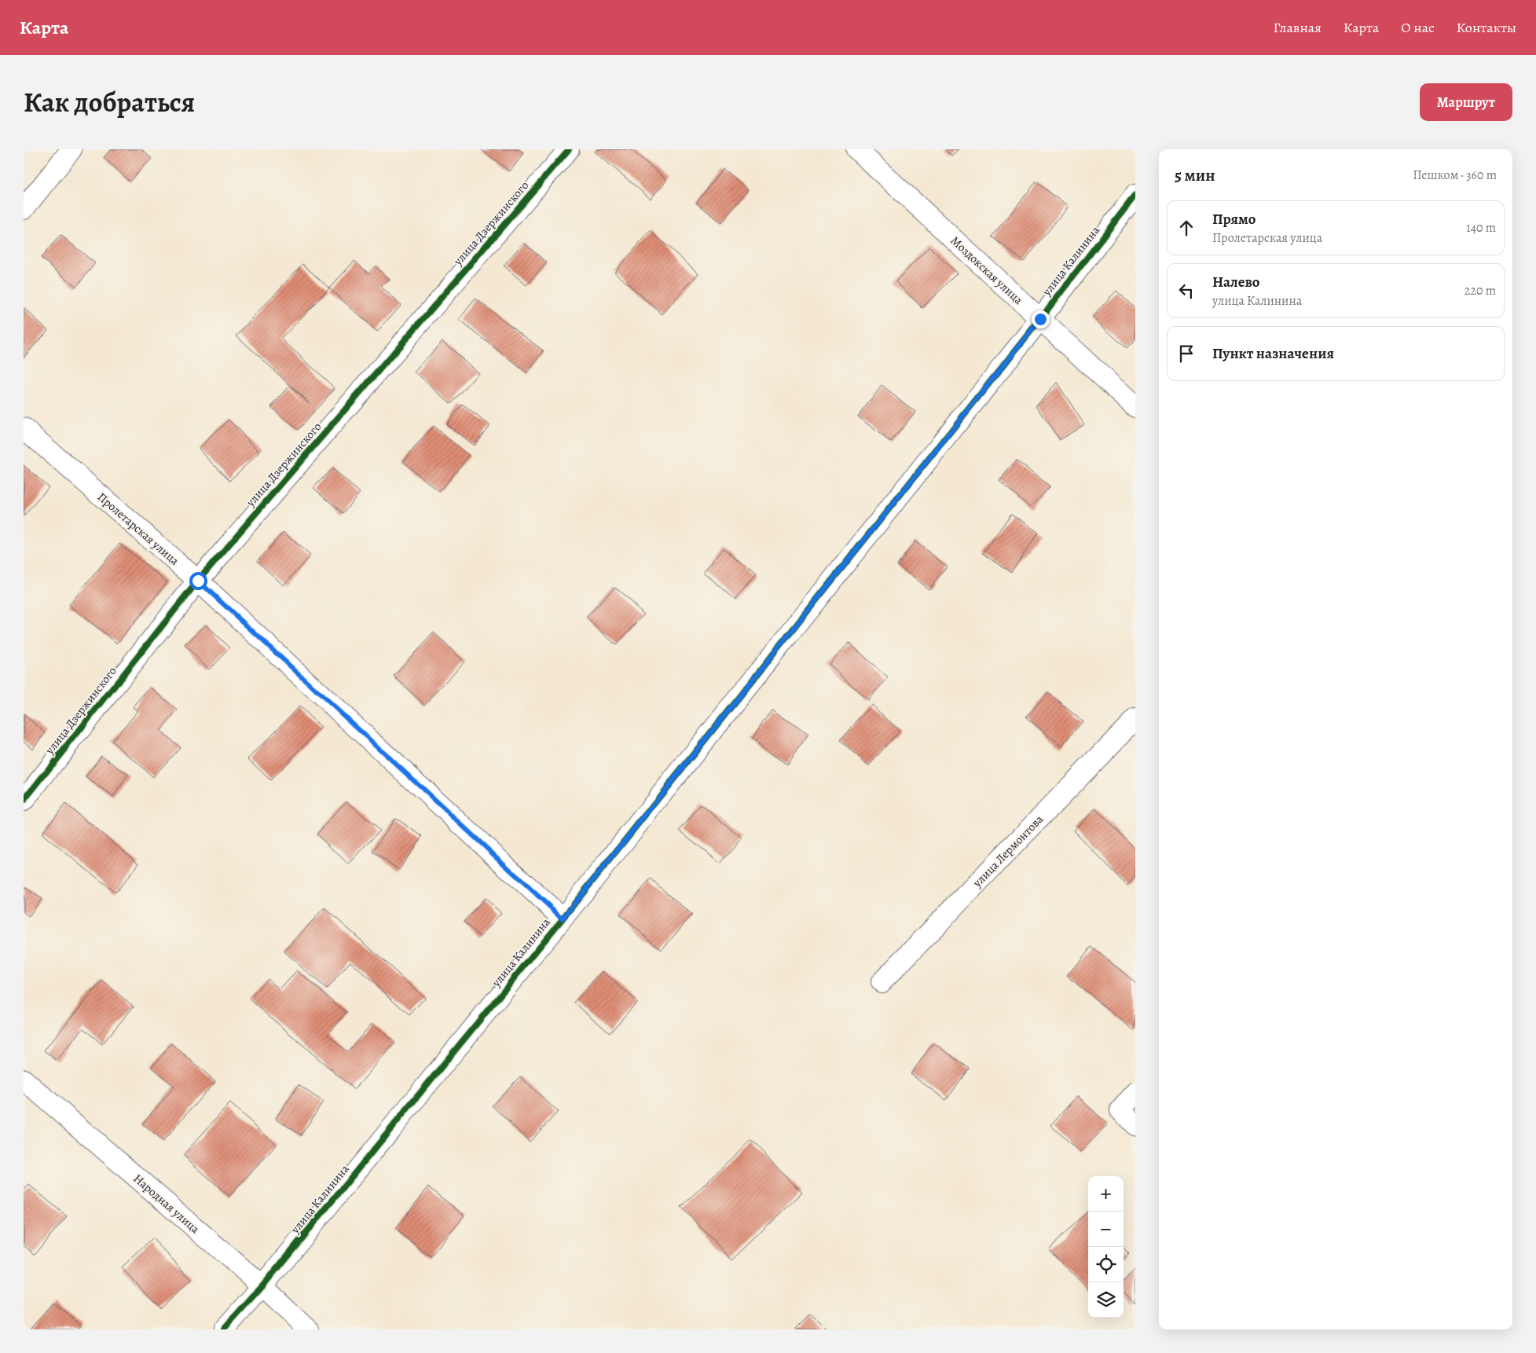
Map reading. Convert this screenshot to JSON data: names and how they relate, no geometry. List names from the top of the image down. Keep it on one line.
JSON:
{"streets":{"street":["улица Дзержинского","улица Калинина","Моздокская улица","Пролетарская улица","улица Лермонтова","Народная улица"]},"crossings":[["улица Дзержинского","Пролетарская улица"],["улица Калинина","Моздокская улица"],["улица Калинина","Пролетарская улица"],["улица Калинина","Народная улица"]],"page":{"header":"Карта","nav":["Главная","Карта","О нас","Контакты"],"title":"Как добраться","buttons":"Маршрут","heading":["5 мин","Пешком · 360 m"],"list":[["Прямо","Пролетарская улица","140 m"],["Налево","улица Калинина","220 m"],"Пункт назначения"],"map_buttons":["+","−"]}}
